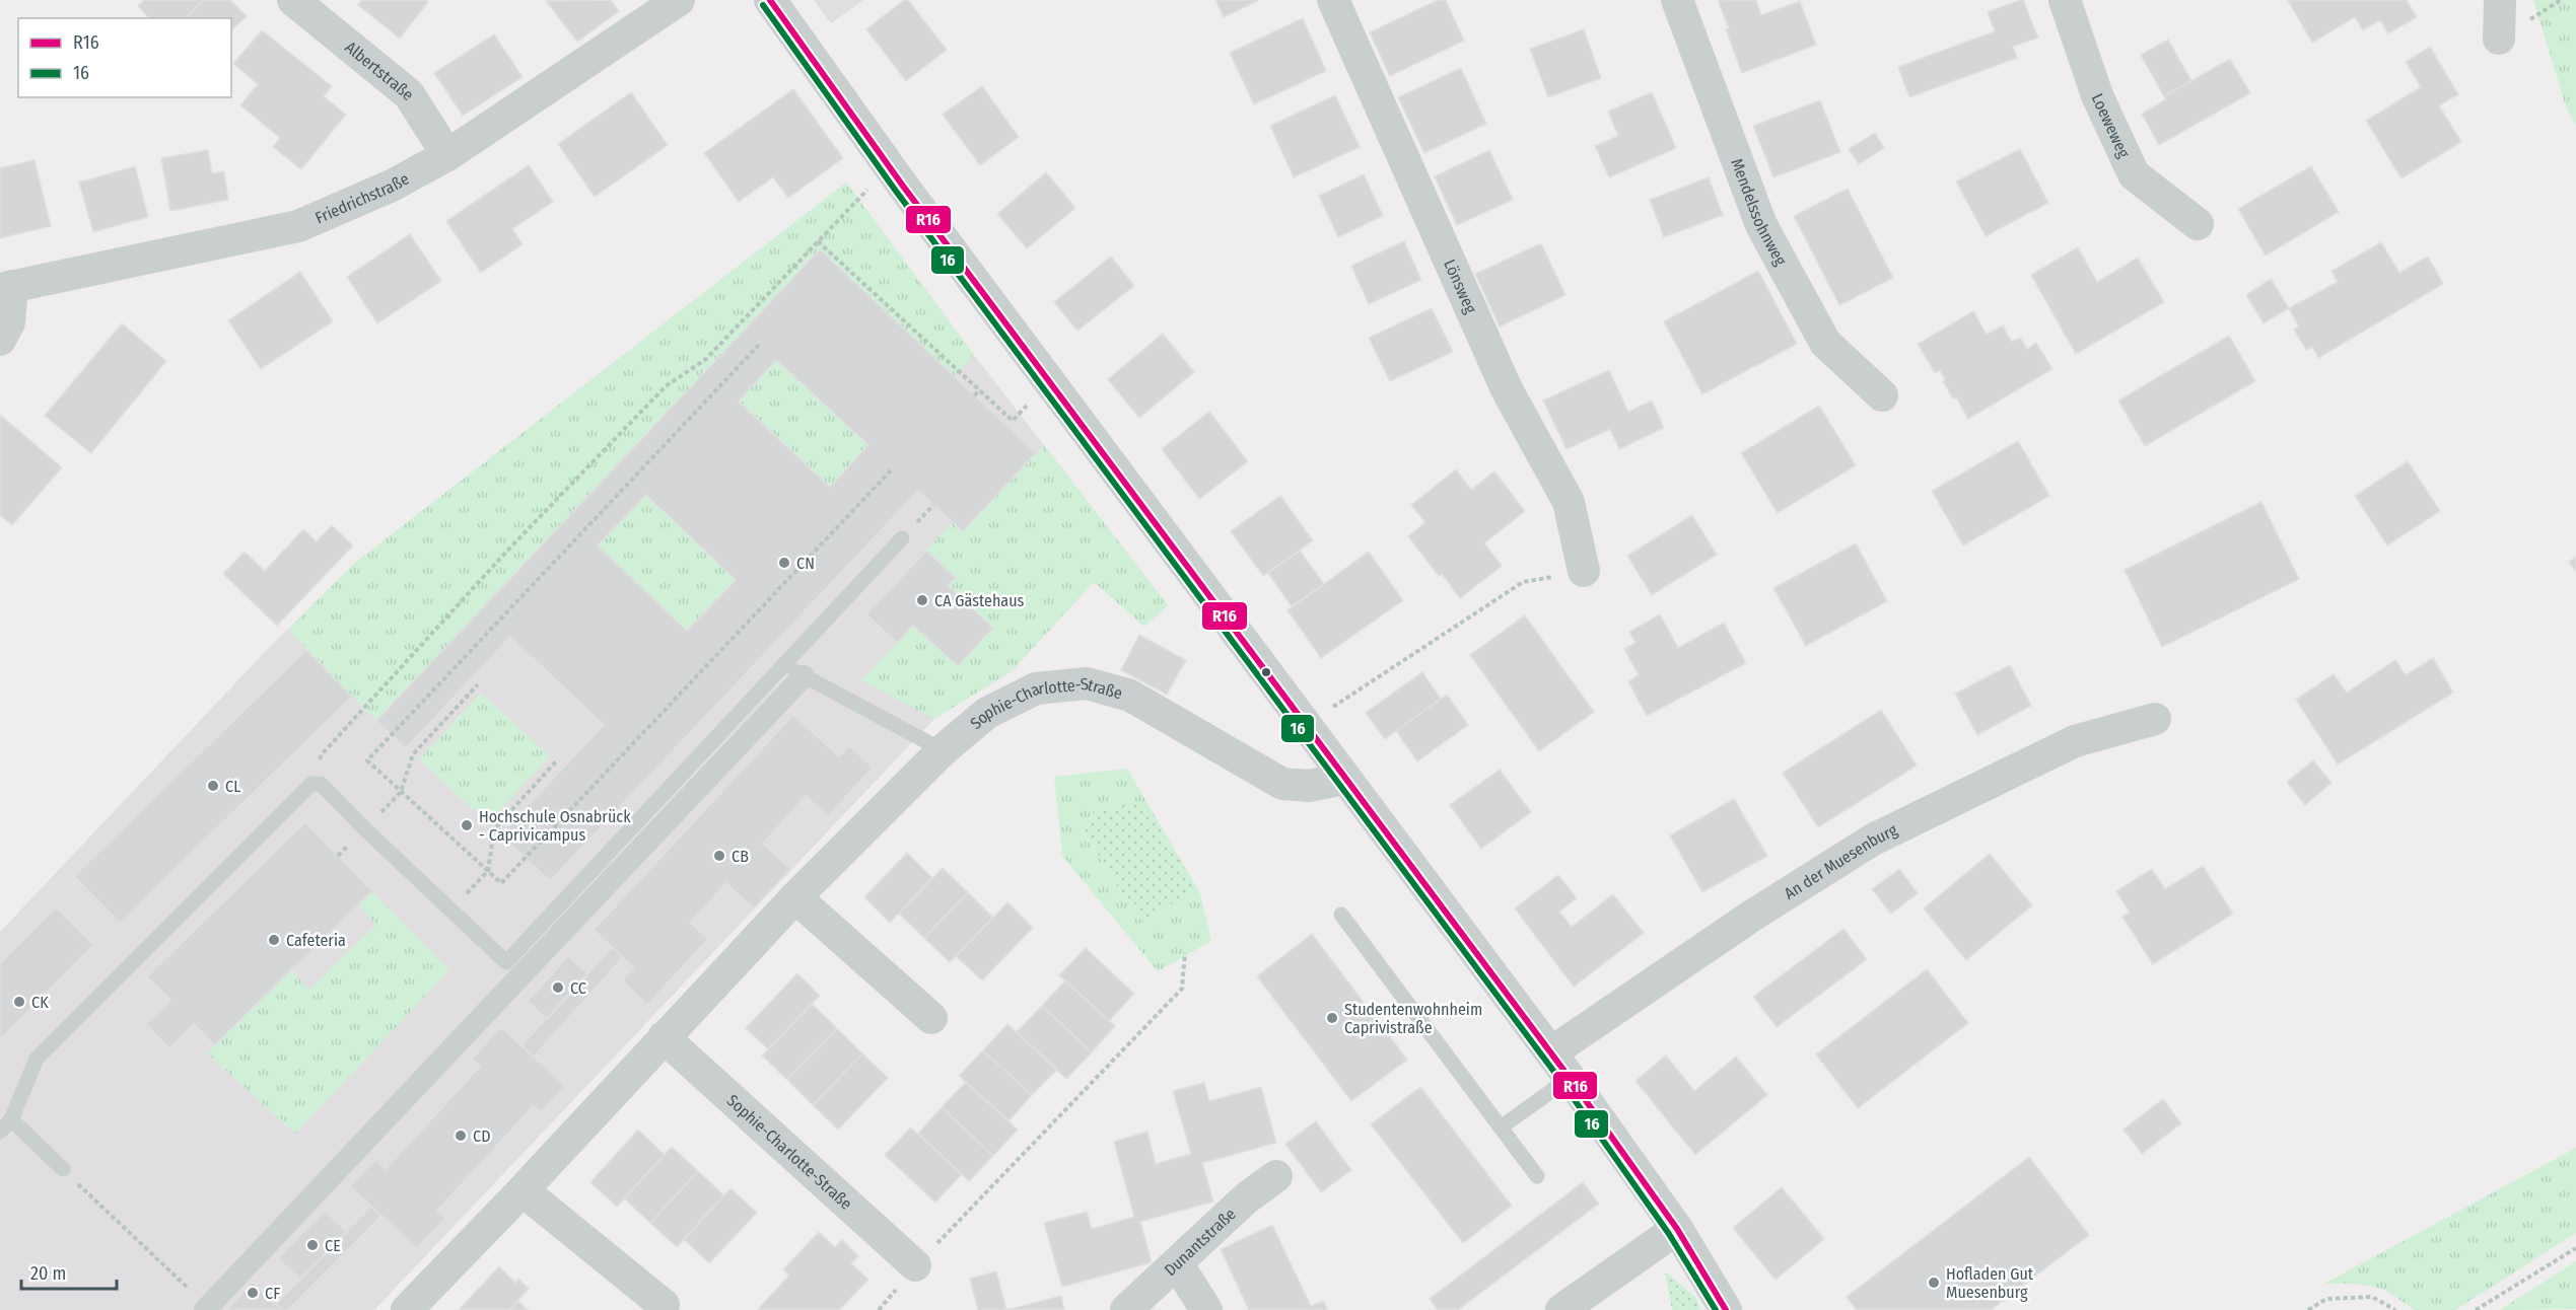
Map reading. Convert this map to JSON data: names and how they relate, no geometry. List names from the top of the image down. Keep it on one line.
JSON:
{"streets":{"street":["Albertstraße","Loeweweg","Friedrichstraße","Mendelssohnweg","Lönsweg","Sophie-Charlotte-Straße","An der Muesenburg","Dunantstraße"]},"crossings":[["Albertstraße","Friedrichstraße"]],"places":["CN","CA Gästehaus","CL","Hochschule Osnabrück - Caprivicampus","CB","Cafeteria","CC","CK","Studentenwohnheim Caprivistraße","CD","CE","Hofladen Gut Muesenburg","CF"],"lines":["transit line R16","transit line 16"],"legend":["R16","16"],"scale_bar":"20 m"}
